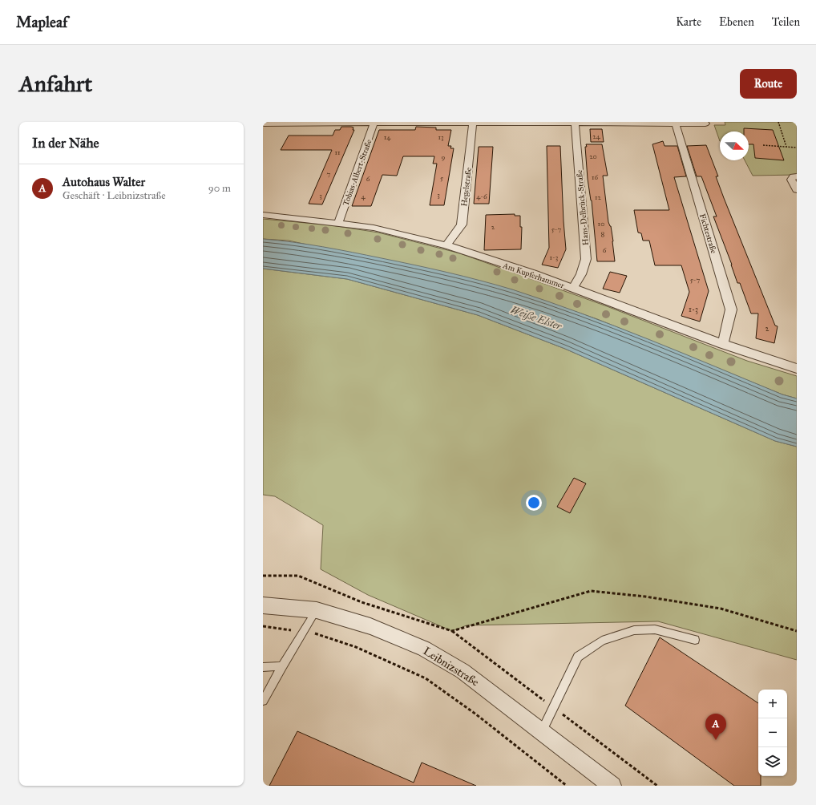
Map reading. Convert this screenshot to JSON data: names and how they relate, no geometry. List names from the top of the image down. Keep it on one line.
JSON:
{"streets":{"street":["Tobias-Albert-Straße","Hegelstraße","Hans-Delbrück-Straße","Fichtestraße","Am Kupferhammer","Leibnizstraße"]},"crossings":[["Tobias-Albert-Straße","Am Kupferhammer"],["Hegelstraße","Am Kupferhammer"],["Hans-Delbrück-Straße","Am Kupferhammer"],["Fichtestraße","Am Kupferhammer"]],"water":["Weiße Elster"],"house_numbers":["24","14","13","11","20","9","7","16","5","6","3","3","4","4-6","12","10","2","5-7","8","6","1-3","5-7","1-3","2"],"north":"right","page":{"header":"Mapleaf","nav":["Karte","Ebenen","Teilen"],"buttons":"Route","title":"Anfahrt","heading":"In der Nähe","list":[{"mark":"A","name":"Autohaus Walter","note":"Geschäft · Leibnizstraße","value":"90 m"}],"map_buttons":["+","−"],"pins":"A"}}
